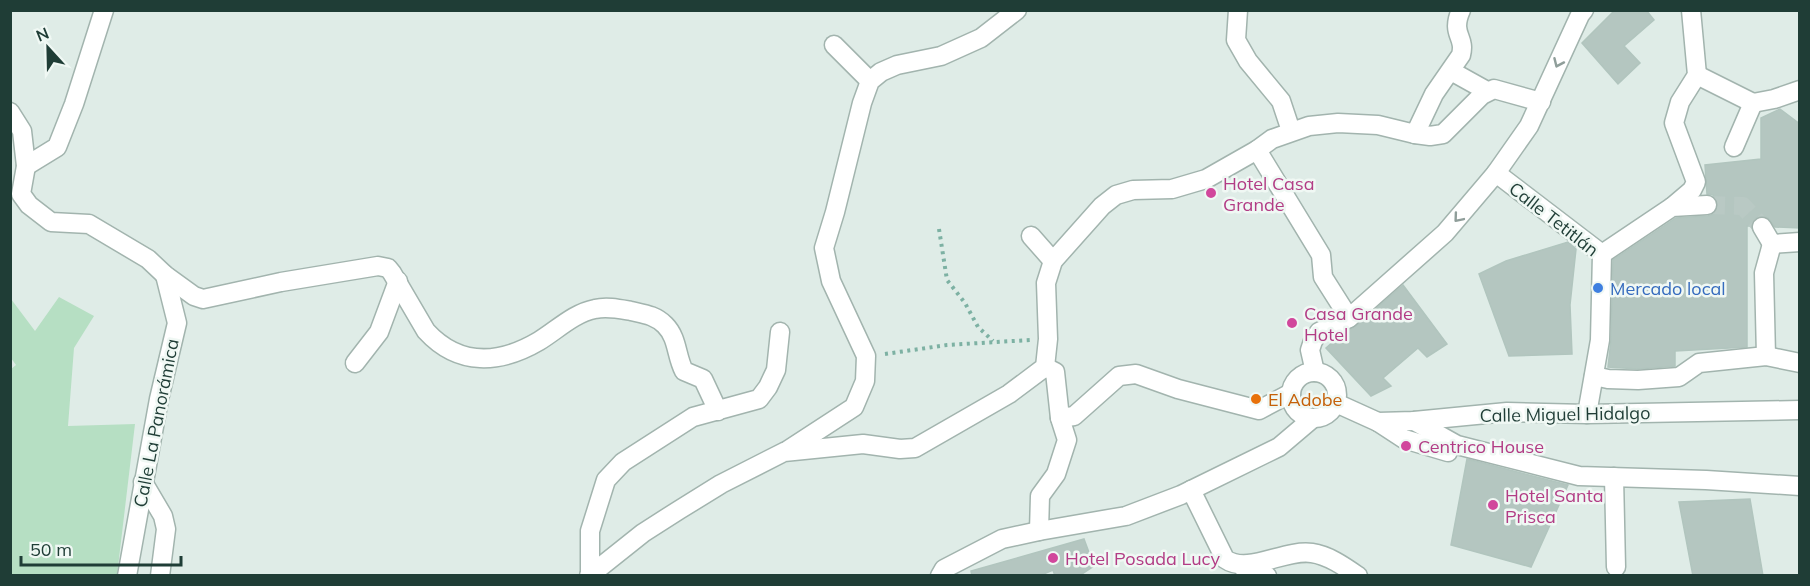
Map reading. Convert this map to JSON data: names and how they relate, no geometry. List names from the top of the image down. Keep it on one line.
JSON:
{"streets":{"street":["Calle Tetitlán","Calle Miguel Hidalgo","Calle La Panorámica"]},"crossings":[["Calle Tetitlán","Calle Miguel Hidalgo"]],"places":["Hotel Casa Grande","Mercado local","Casa Grande Hotel","El Adobe","Centrico House","Hotel Santa Prisca","Hotel Posada Lucy"],"scale_bar":"50 m","north":"top"}
